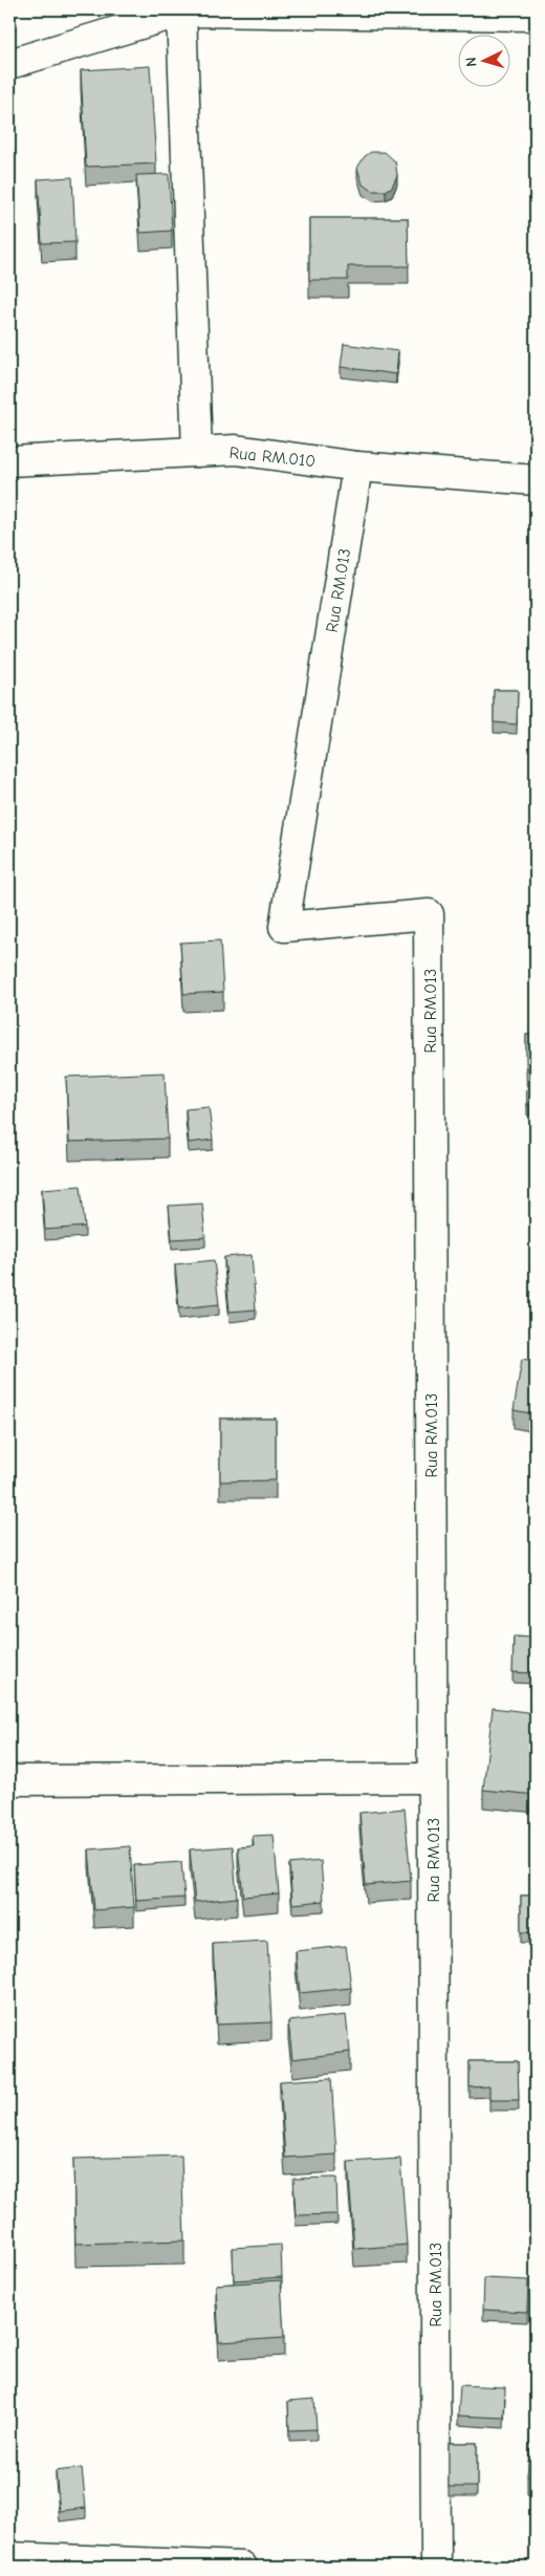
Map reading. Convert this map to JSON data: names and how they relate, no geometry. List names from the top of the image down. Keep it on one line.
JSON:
{"streets":{"street":["Rua RM.010","Rua RM.013"]},"crossings":[["Rua RM.010","Rua RM.013"]],"north":"left"}
